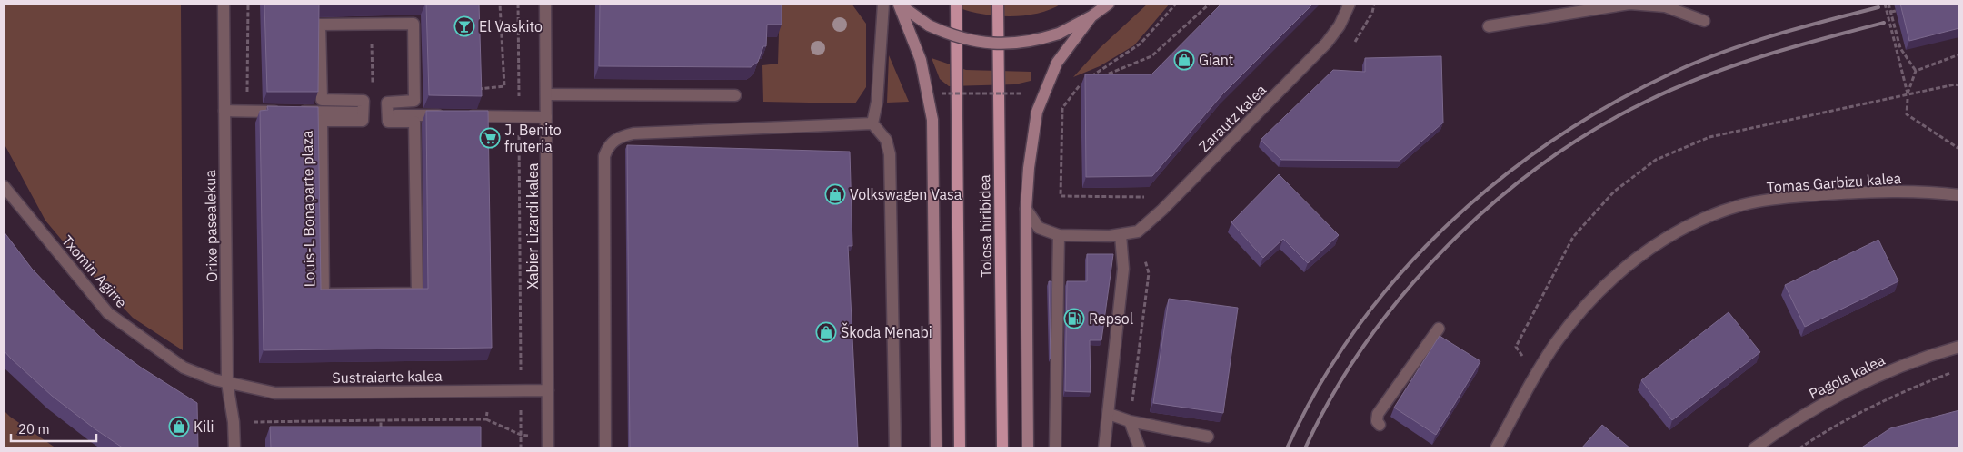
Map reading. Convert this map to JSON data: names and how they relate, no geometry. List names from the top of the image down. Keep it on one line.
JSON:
{"streets":{"main road":["Tolosa hiribidea"],"street":["Zarautz kalea","Tomas Garbizu kalea","Louis-L Bonaparte plaza","Orixe pasealekua","Xabier Lizardi kalea","Txomin Agirre","Sustraiarte kalea","Pagola kalea"]},"crossings":[["Orixe pasealekua","Txomin Agirre"],["Orixe pasealekua","Sustraiarte kalea"],["Xabier Lizardi kalea","Sustraiarte kalea"],["Txomin Agirre","Sustraiarte kalea"]],"places":{"bar":["El Vaskito"],"shop":["Giant","Volkswagen Vasa","Škoda Menabi","Kili"],"supermarket":["J. Benito fruteria"],"fuel station":["Repsol"]},"scale_bar":"20 m"}
